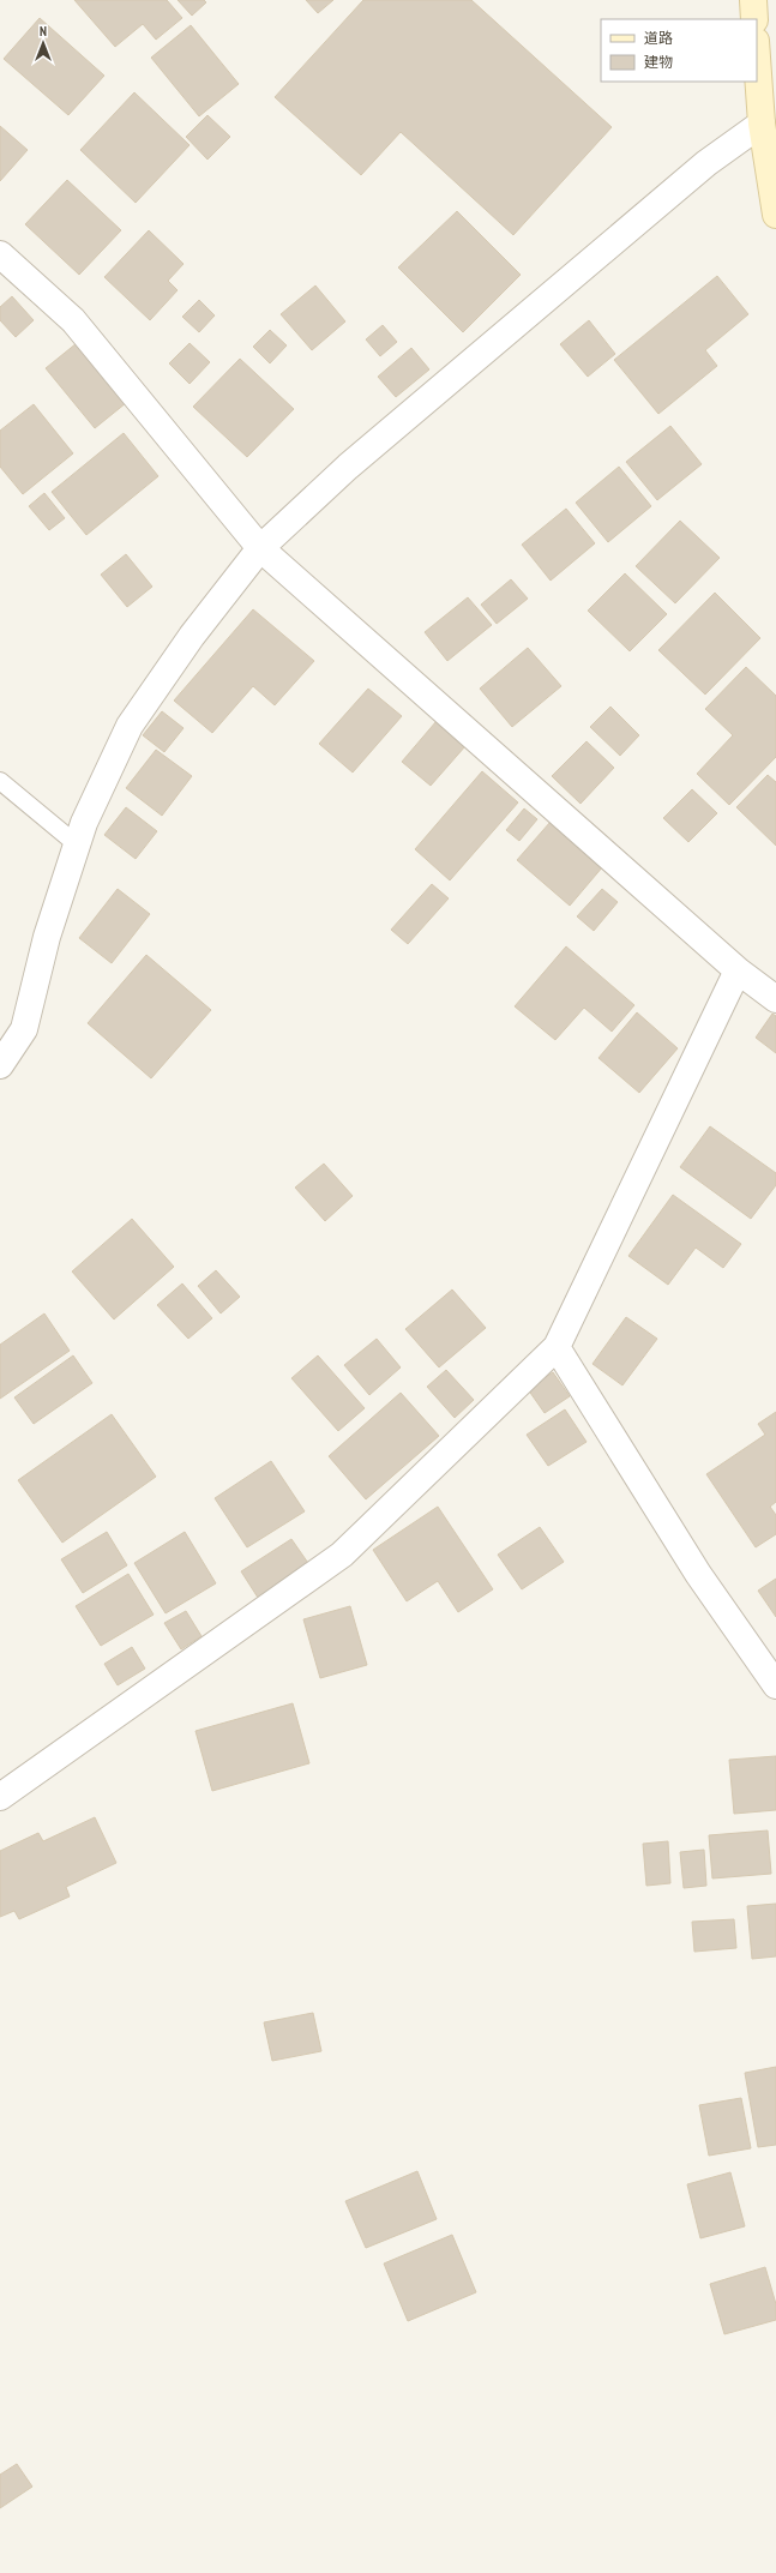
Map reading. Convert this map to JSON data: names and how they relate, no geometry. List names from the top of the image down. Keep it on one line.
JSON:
{"legend":["道路","建物"],"north":"top"}
